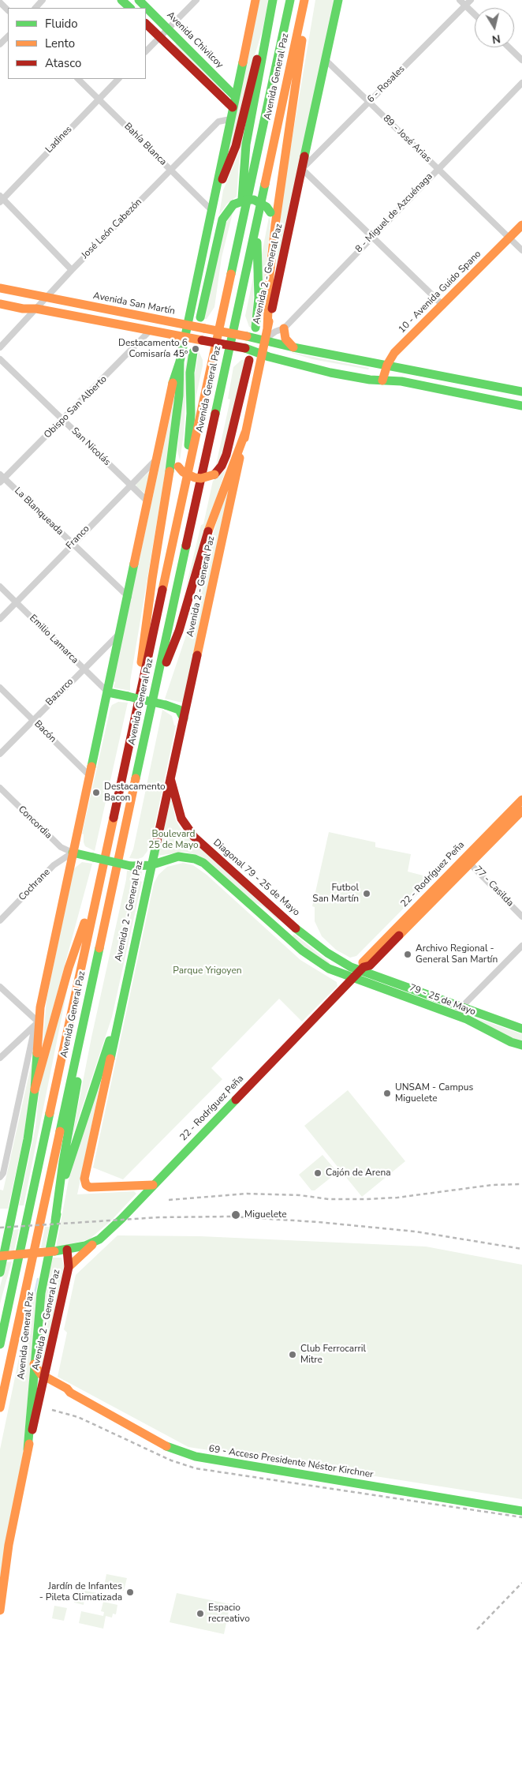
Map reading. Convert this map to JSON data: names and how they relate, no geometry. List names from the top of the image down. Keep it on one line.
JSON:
{"streets":{"main road":["Avenida Chivilcoy","Avenida General Paz","Avenida 2 - General Paz","10 - Avenida Guido Spano","Avenida San Martín","22 - Rodríguez Peña","Diagonal 79 - 25 de Mayo","79 - 25 de Mayo","69 - Acceso Presidente Néstor Kirchner"],"street":["6 - Rosales","89 - José Arias","Ladines","Bahía Blanca","8 - Miguel de Azcuénaga","José León Cabezón","Obispo San Alberto","San Nicolás","La Blanqueada","Franco","Emilio Lamarca","Bazurco","Bacón","Concordia","Cochrane","77 - Casilda"]},"crossings":[["Avenida General Paz","Avenida 2 - General Paz"],["6 - Rosales","89 - José Arias"],["6 - Rosales","Avenida 2 - General Paz"],["89 - José Arias","8 - Miguel de Azcuénaga"],["89 - José Arias","Avenida 2 - General Paz"],["89 - José Arias","10 - Avenida Guido Spano"],["Ladines","Bahía Blanca"],["Bahía Blanca","José León Cabezón"],["8 - Miguel de Azcuénaga","Avenida 2 - General Paz"],["8 - Miguel de Azcuénaga","Avenida San Martín"],["José León Cabezón","Avenida San Martín"],["Avenida 2 - General Paz","Avenida San Martín"],["Avenida 2 - General Paz","22 - Rodríguez Peña"],["Avenida 2 - General Paz","Diagonal 79 - 25 de Mayo"],["Avenida 2 - General Paz","69 - Acceso Presidente Néstor Kirchner"],["10 - Avenida Guido Spano","Avenida San Martín"],["Obispo San Alberto","San Nicolás"],["Obispo San Alberto","La Blanqueada"],["San Nicolás","Franco"],["La Blanqueada","Franco"],["Franco","Emilio Lamarca"],["Emilio Lamarca","Bazurco"],["Bazurco","Bacón"],["Concordia","Cochrane"],["22 - Rodríguez Peña","Diagonal 79 - 25 de Mayo"],["22 - Rodríguez Peña","77 - Casilda"],["22 - Rodríguez Peña","79 - 25 de Mayo"],["Diagonal 79 - 25 de Mayo","79 - 25 de Mayo"]],"parks":["Boulevard 25 de Mayo","Parque Yrigoyen"],"places":["Destacamento 6 Comisaría 45º","Destacamento Bacon","Futbol San Martín","Archivo Regional - General San Martín","UNSAM - Campus Miguelete","Cajón de Arena","Miguelete","Club Ferrocarril Mitre","Jardín de Infantes - Pileta Climatizada","Espacio recreativo"],"legend":["Fluido","Lento","Atasco"],"north":"bottom"}
